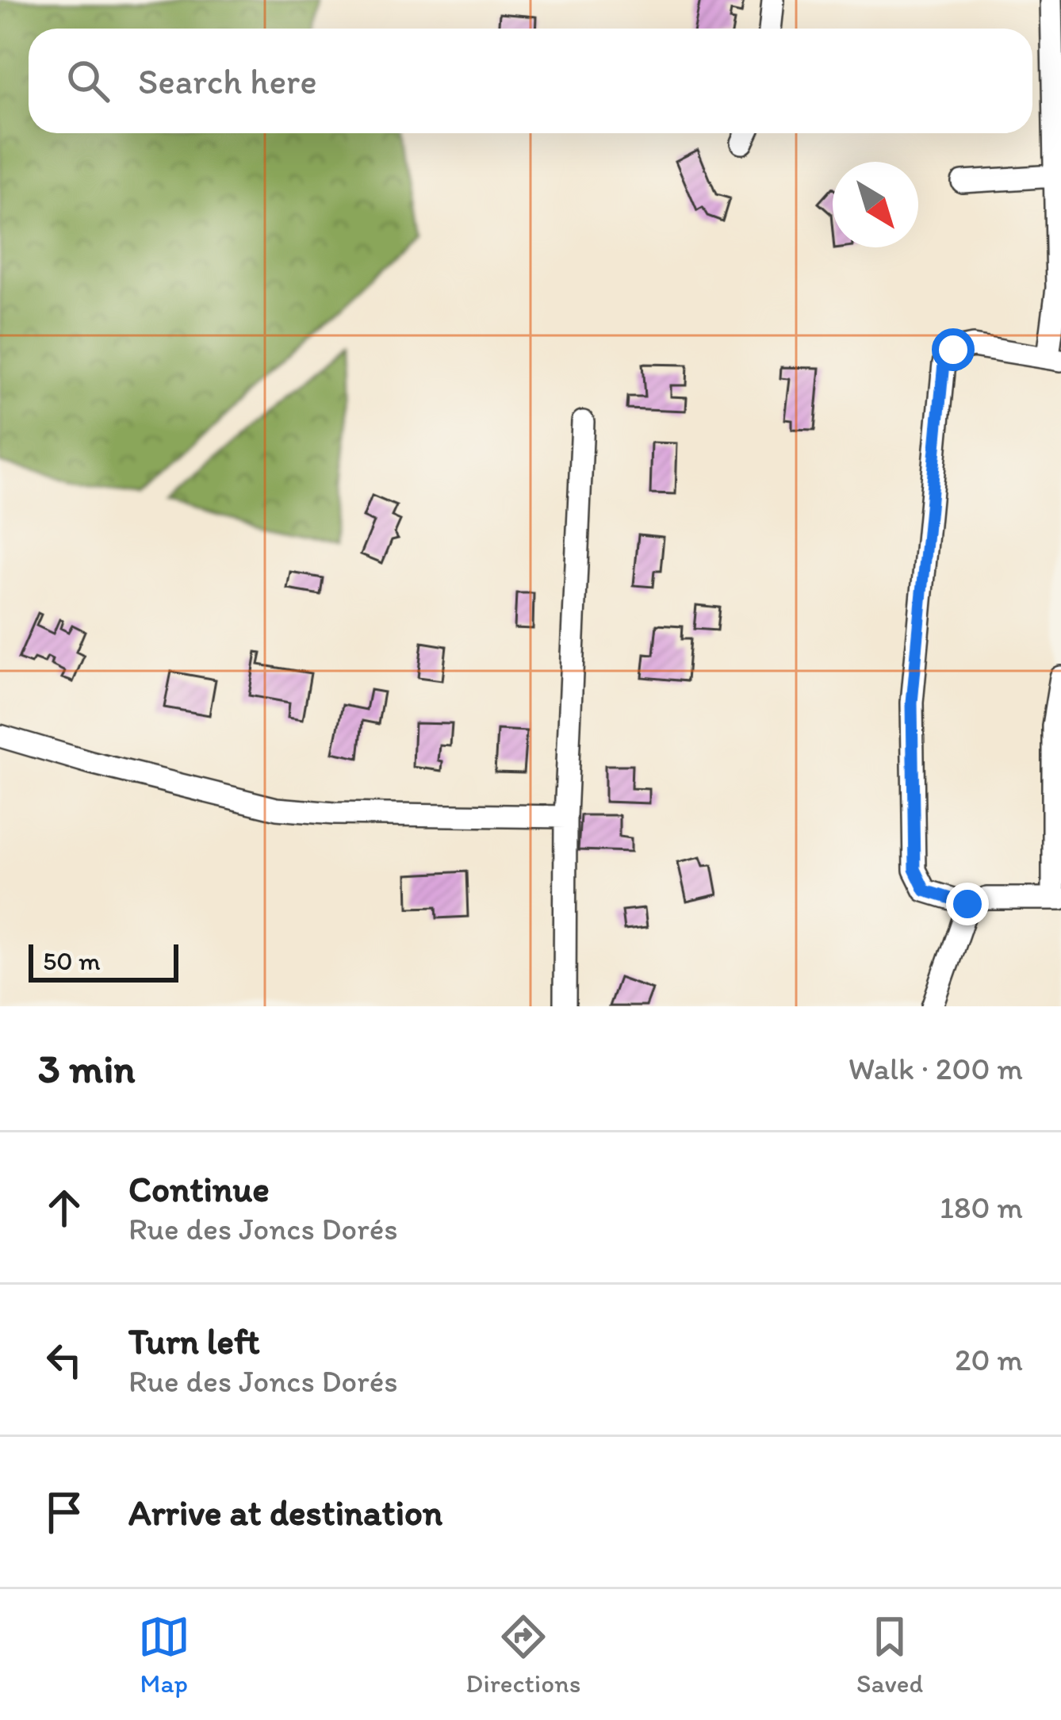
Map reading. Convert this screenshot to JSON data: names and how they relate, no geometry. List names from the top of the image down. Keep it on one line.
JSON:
{"scale_bar":"50 m","north":"bottom right","page":{"search":"Search here","scale":"50 m","heading":["3 min","Walk · 200 m"],"list":[["Continue","Rue des Joncs Dorés","180 m"],["Turn left","Rue des Joncs Dorés","20 m"],"Arrive at destination"],"nav":["Map","Directions","Saved"]}}
